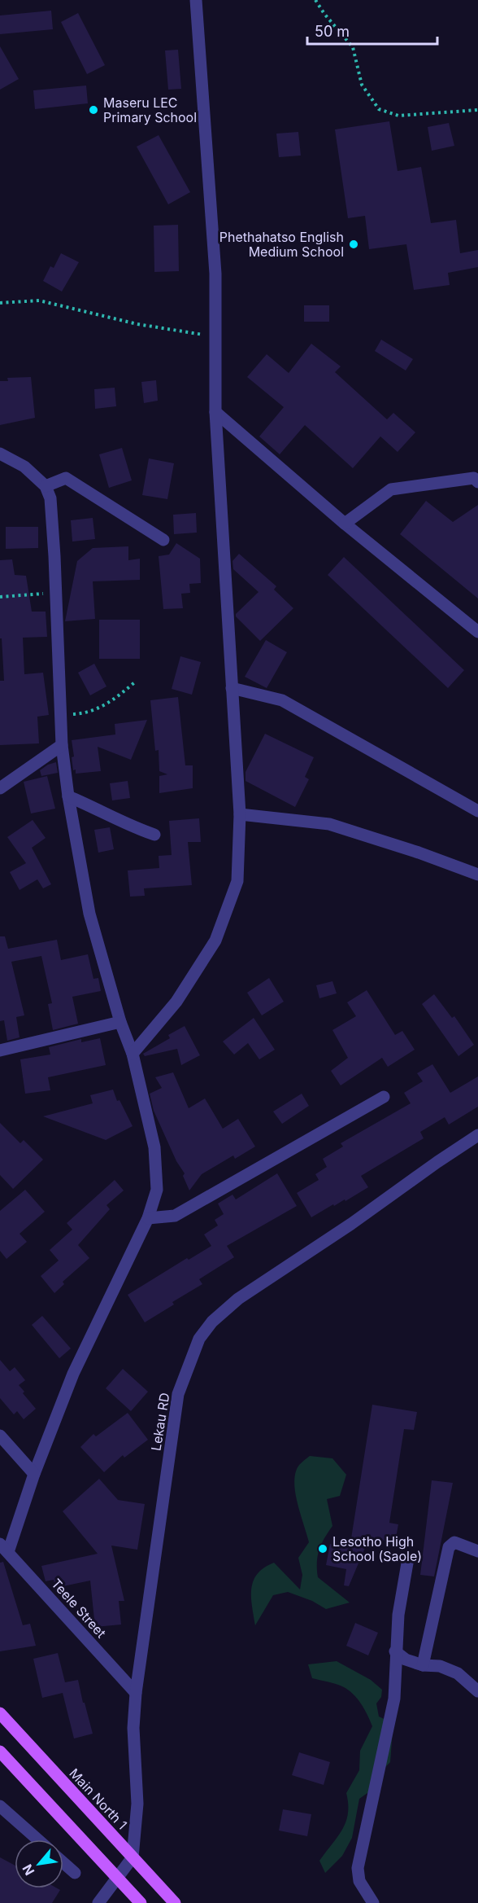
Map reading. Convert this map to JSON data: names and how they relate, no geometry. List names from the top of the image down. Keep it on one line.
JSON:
{"streets":{"main road":["Main North 1"],"street":["Lekau RD","Teele Street"]},"crossings":[["Lekau RD","Teele Street"],["Lekau RD","Main North 1"]],"places":["Maseru LEC Primary School","Phethahatso English Medium School","Lesotho High School (Saole)"],"scale_bar":"50 m","north":"bottom left"}
